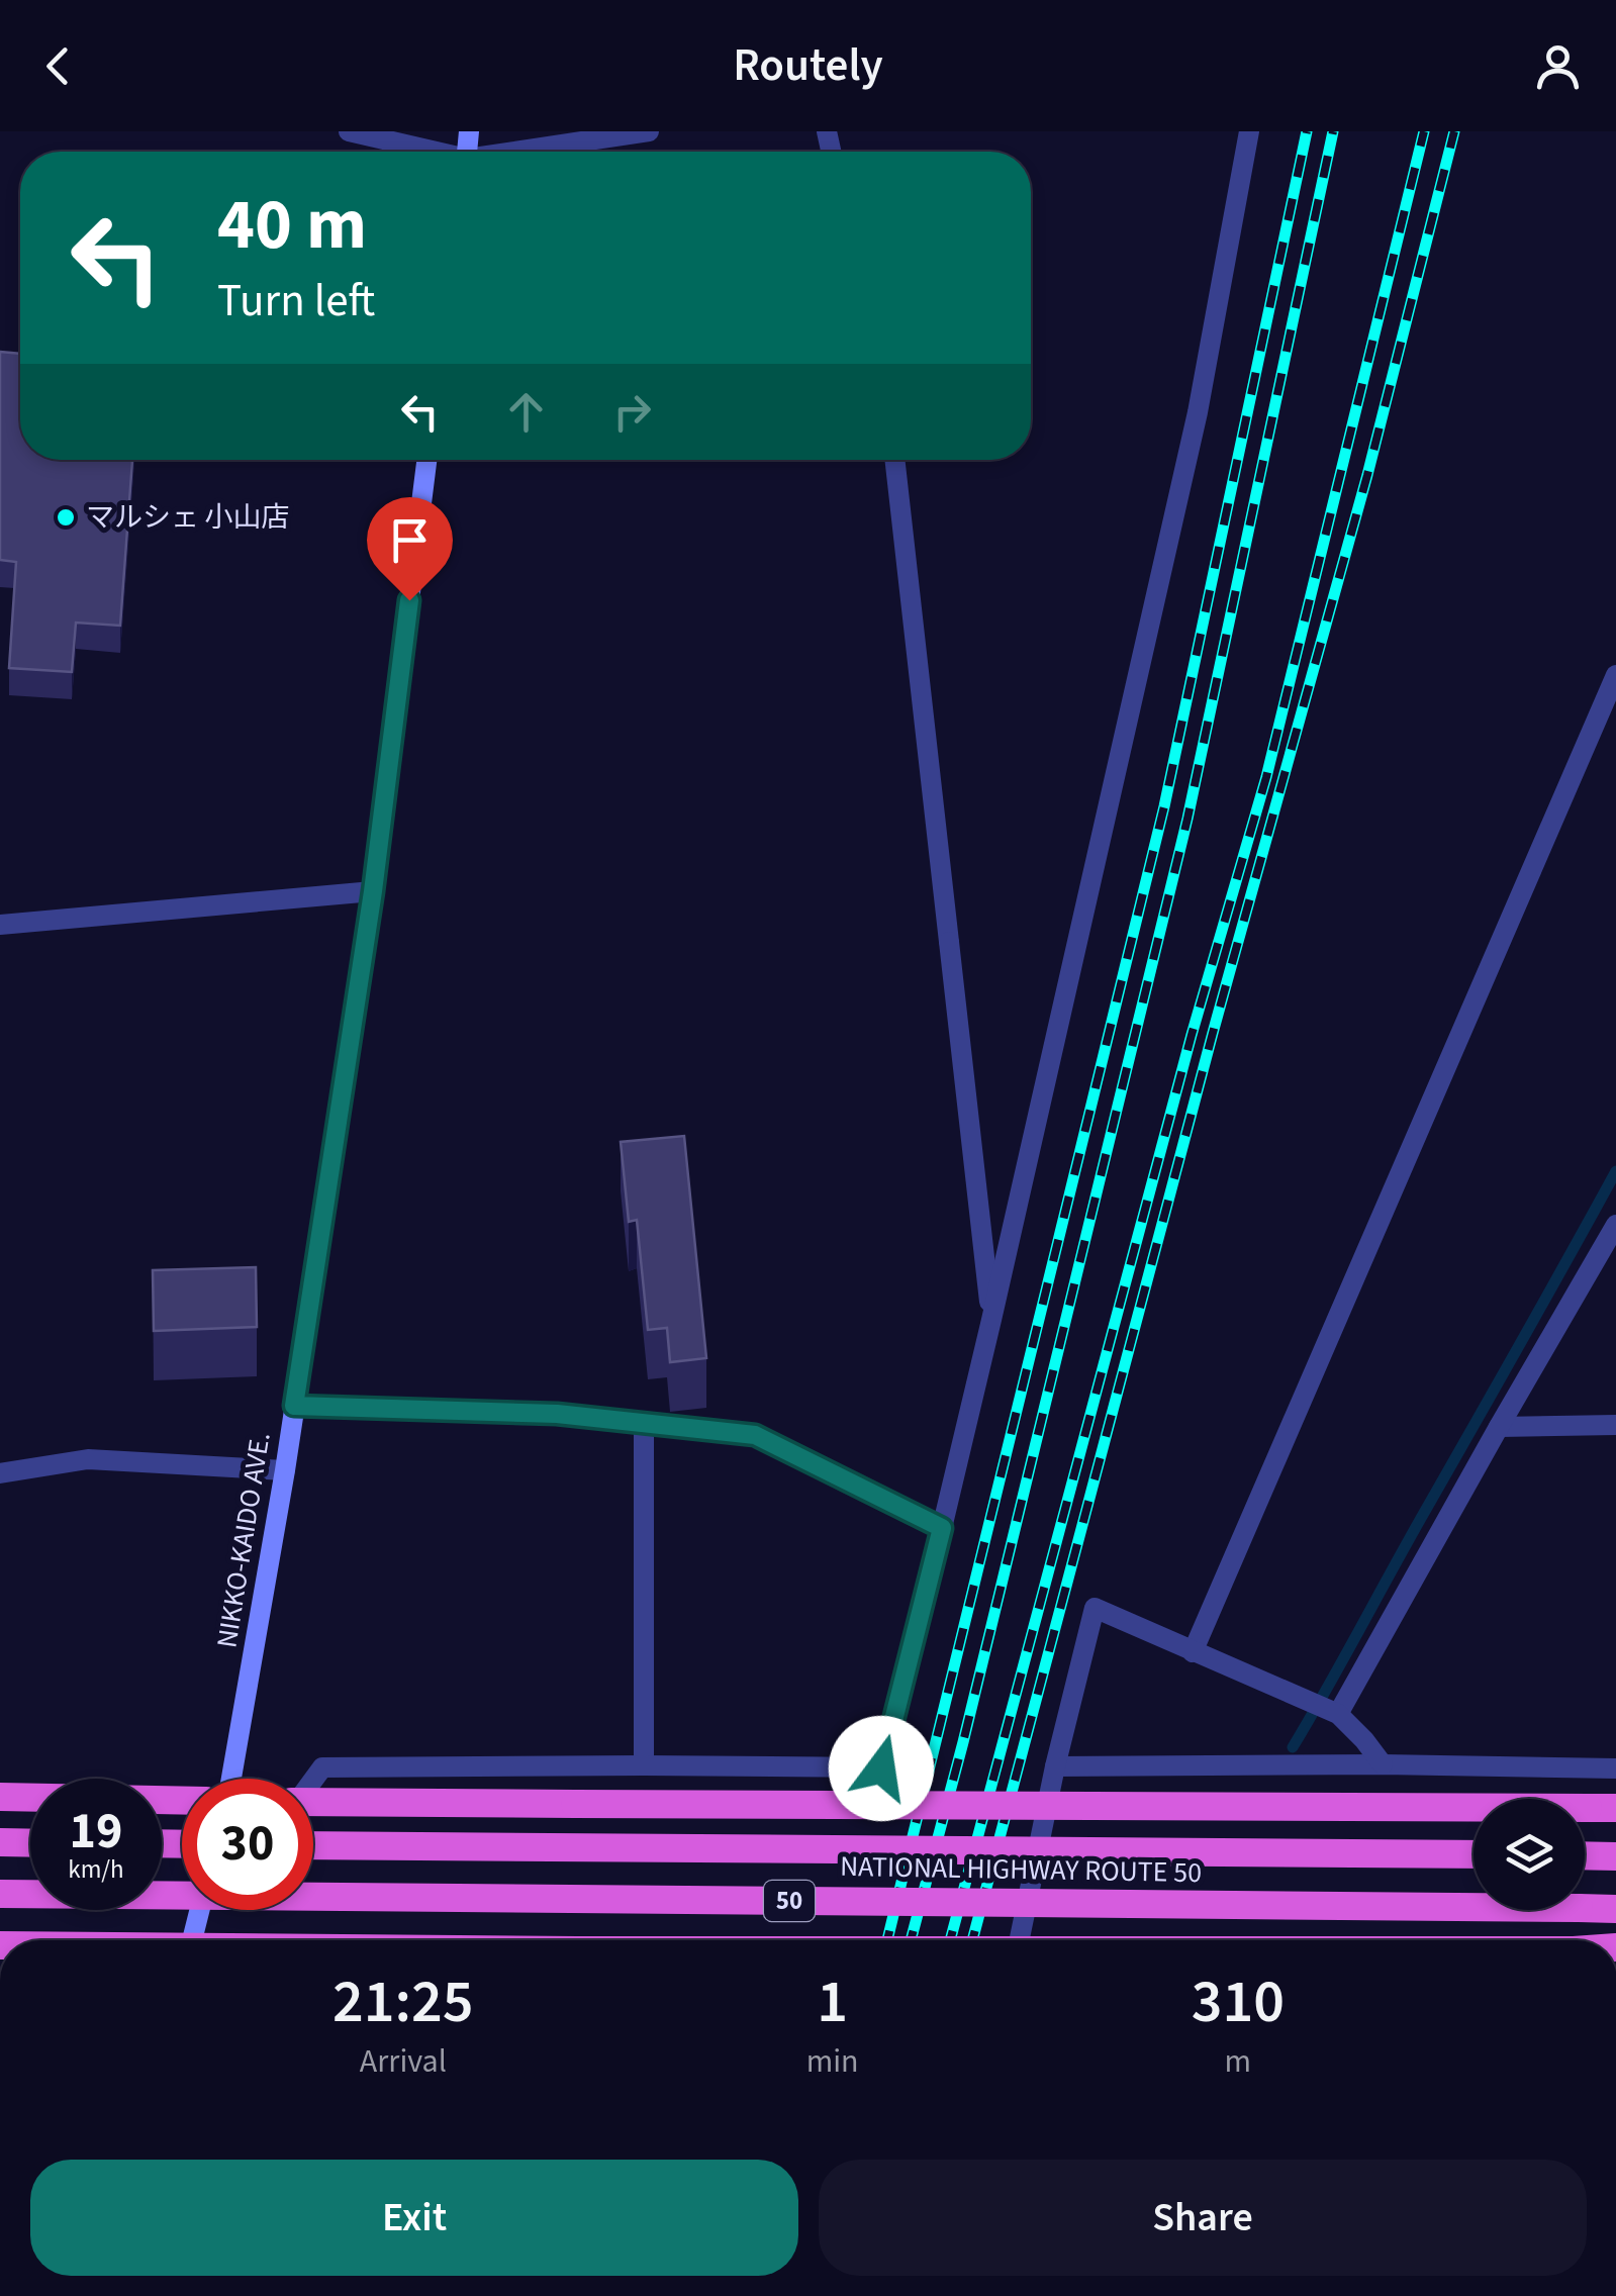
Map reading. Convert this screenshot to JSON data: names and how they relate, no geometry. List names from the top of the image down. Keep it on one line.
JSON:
{"streets":{"highway":["NATIONAL HIGHWAY ROUTE 50","50"],"main road":["NIKKO-KAIDO AVE."]},"places":["マルシェ 小山店"],"page":{"header":"Routely","turn":["40 m","Turn left"],"speed":"19 km/h","limit":"30","eta":["21:25","Arrival","1","min","310","m"],"buttons":["Exit","Share"]}}
